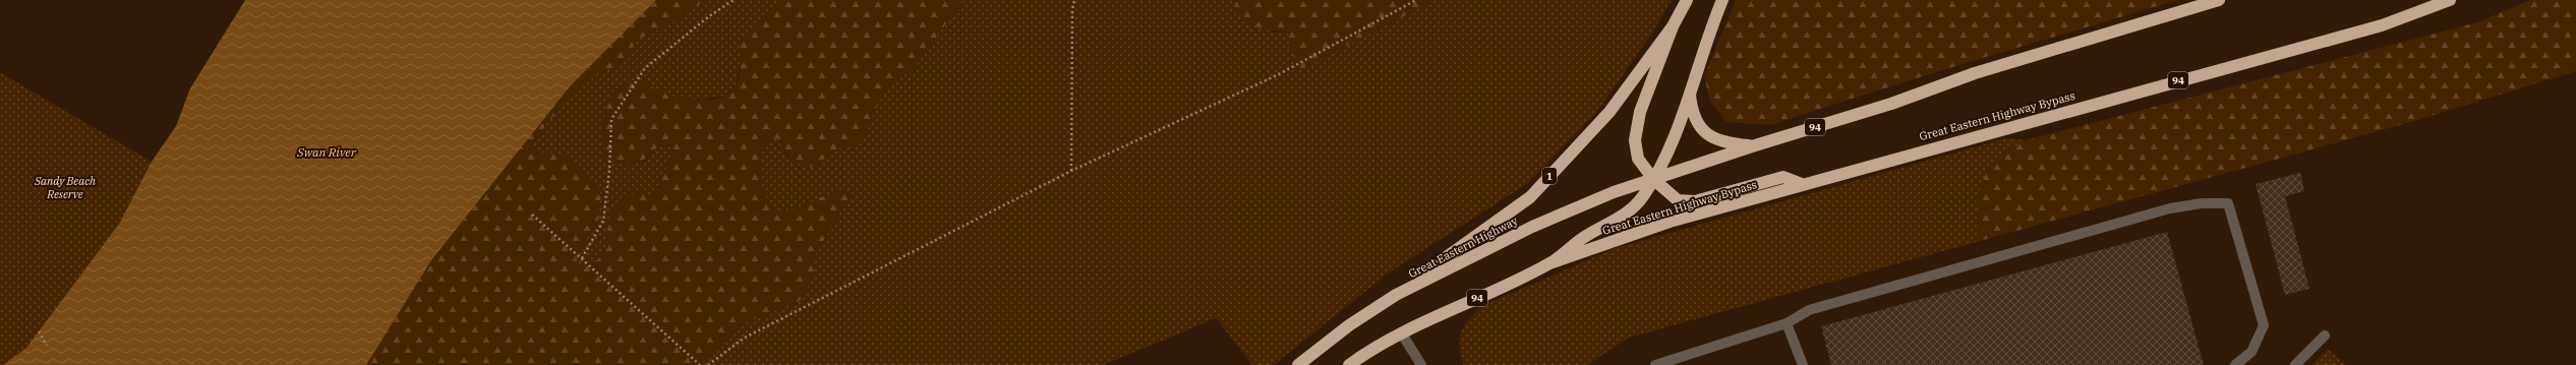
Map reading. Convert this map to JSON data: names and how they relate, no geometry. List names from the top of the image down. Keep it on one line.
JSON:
{"streets":{"highway":["94","Great Eastern Highway Bypass","1","Great Eastern Highway"]},"crossings":[["94","Great Eastern Highway Bypass"],["94","Great Eastern Highway"],["1","Great Eastern Highway"]],"water":["Swan River"],"parks":["Sandy Beach Reserve"]}
